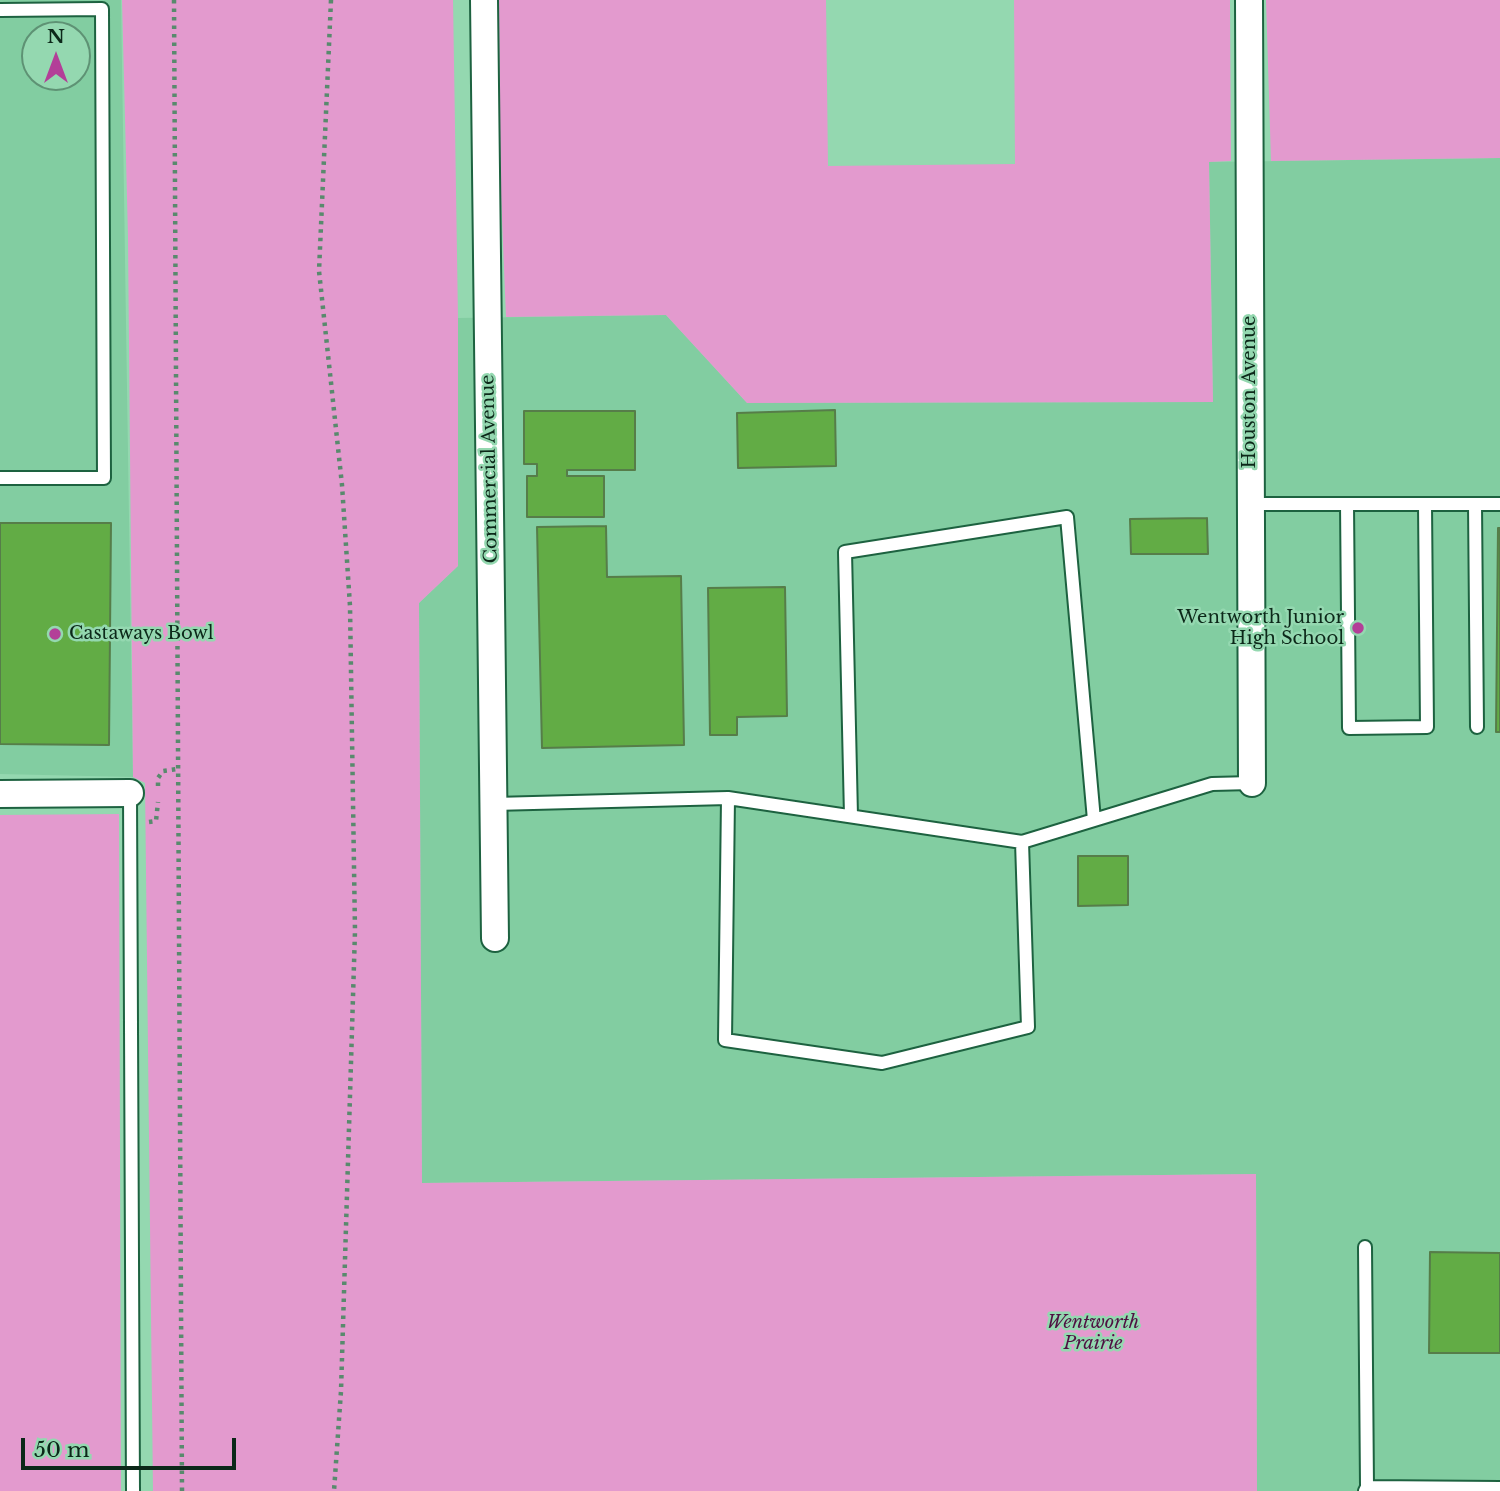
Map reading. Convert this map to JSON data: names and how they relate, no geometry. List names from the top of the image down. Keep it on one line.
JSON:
{"streets":{"street":["Houston Avenue","Commercial Avenue"]},"parks":["Wentworth Prairie"],"places":["Wentworth Junior High School","Castaways Bowl"],"scale_bar":"50 m","north":"top"}
